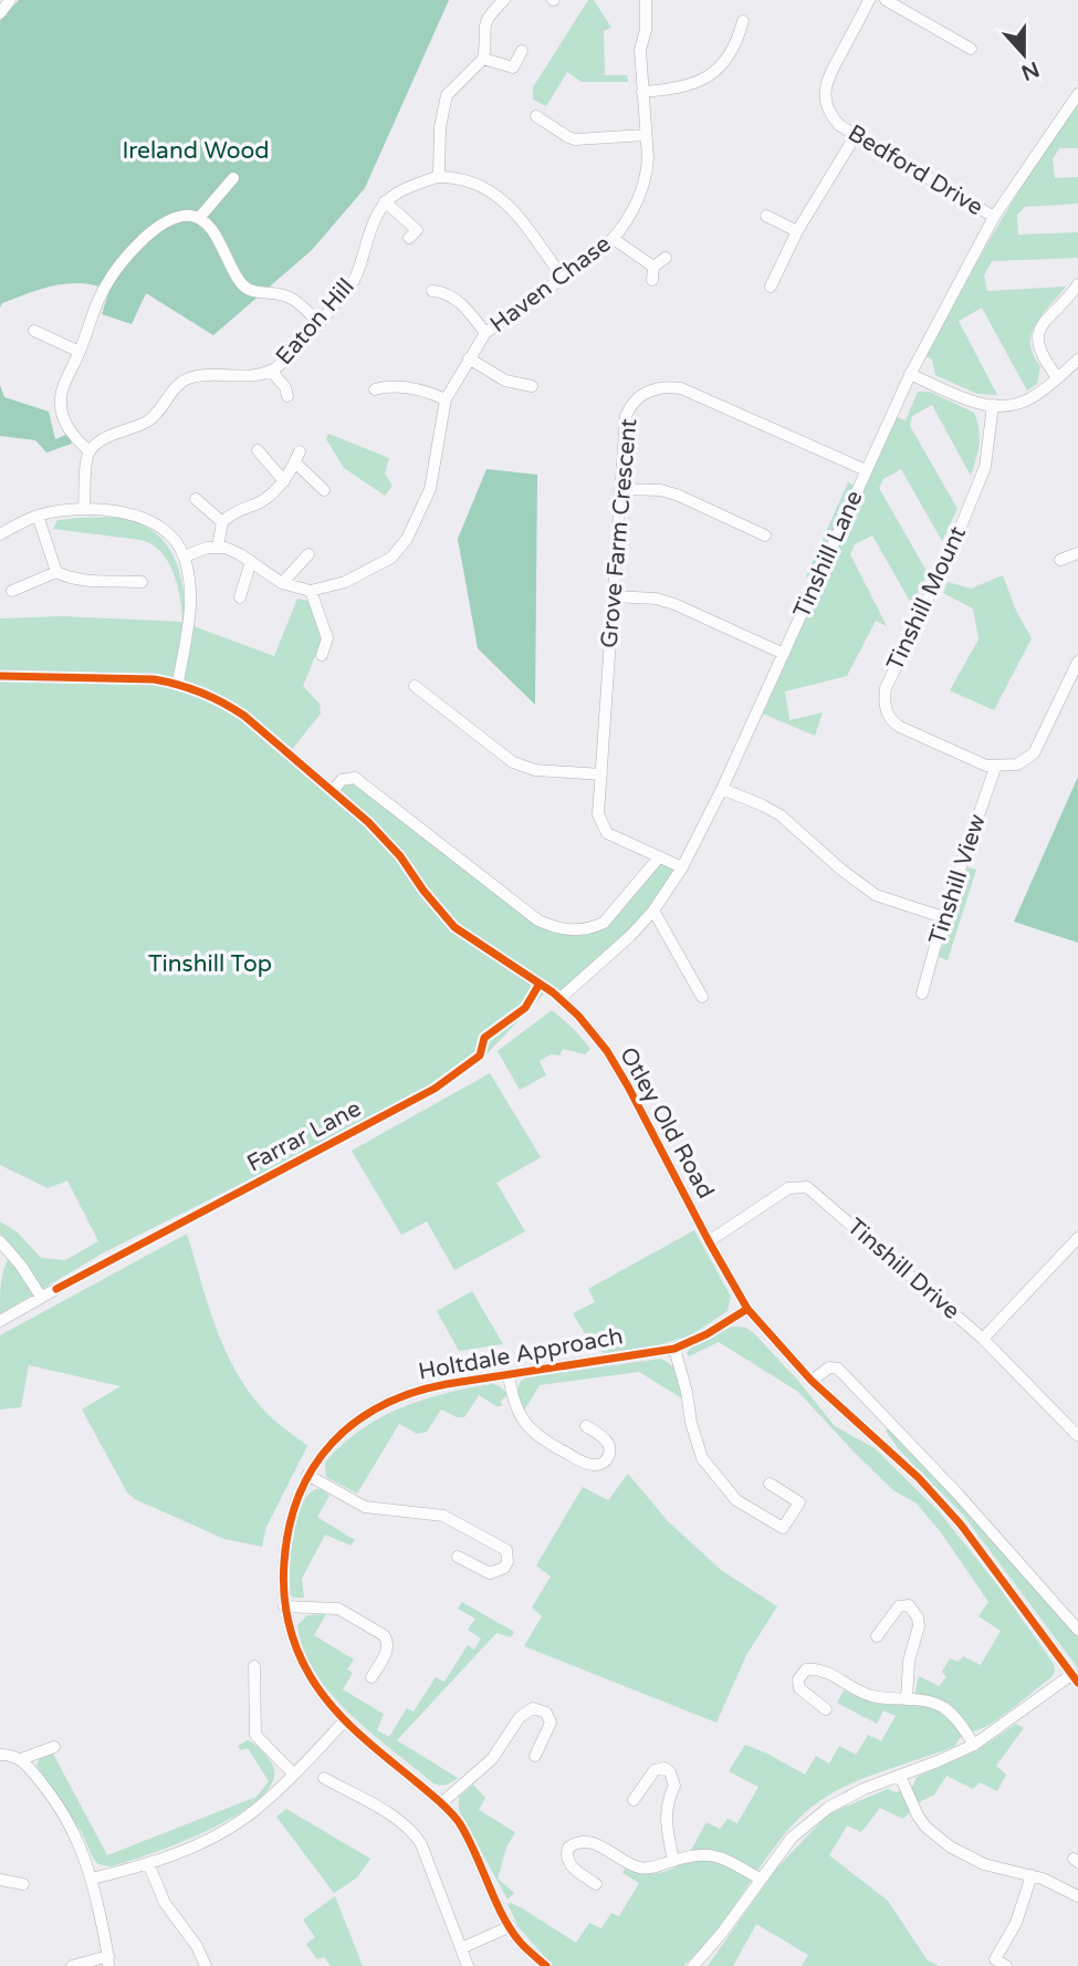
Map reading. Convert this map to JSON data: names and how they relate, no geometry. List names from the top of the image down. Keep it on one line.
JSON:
{"streets":{"street":["Bedford Drive","Haven Chase","Eaton Hill","Grove Farm Crescent","Tinshill Lane","Tinshill Mount","Tinshill View","Otley Old Road","Tinshill Drive","Holtdale Approach"],"cycle path":["Farrar Lane"]},"crossings":[["Bedford Drive","Tinshill Lane"],["Grove Farm Crescent","Tinshill Lane"],["Tinshill Lane","Otley Old Road"],["Tinshill Mount","Tinshill View"],["Otley Old Road","Tinshill Drive"],["Otley Old Road","Holtdale Approach"]],"parks":["Ireland Wood","Tinshill Top"],"north":"bottom"}
